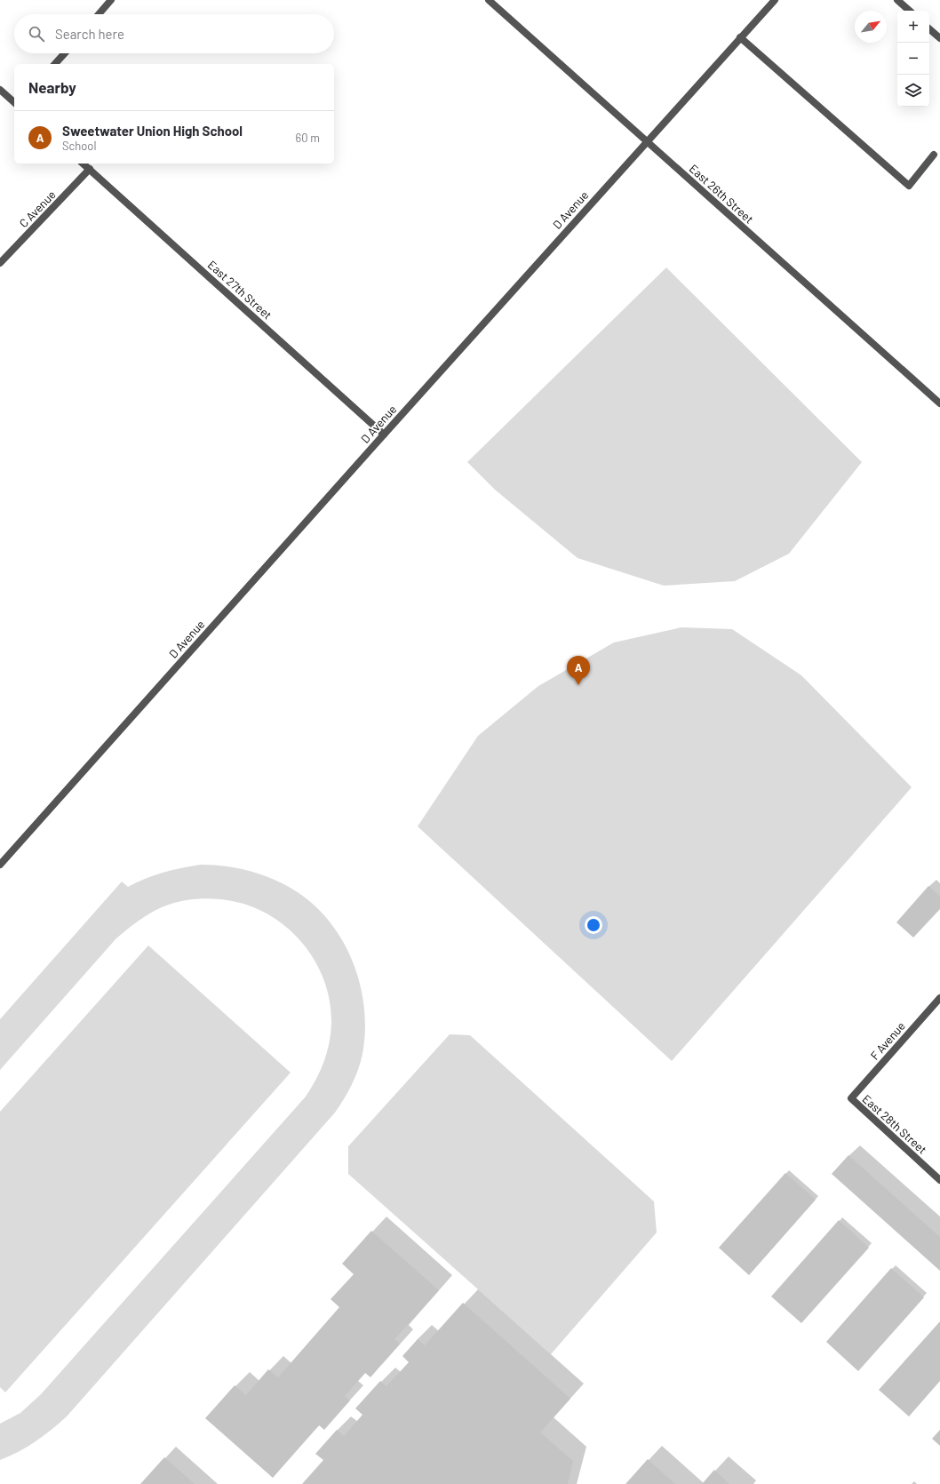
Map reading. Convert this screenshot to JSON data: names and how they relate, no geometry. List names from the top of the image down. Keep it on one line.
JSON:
{"streets":{"street":["East 26th Street","C Avenue","D Avenue","East 27th Street","F Avenue","East 28th Street"]},"crossings":[["East 26th Street","D Avenue"],["C Avenue","East 27th Street"],["D Avenue","East 27th Street"],["F Avenue","East 28th Street"]],"north":"top right","page":{"map_buttons":["+","−"],"search":"Search here","heading":"Nearby","list":[{"mark":"A","name":"Sweetwater Union High School","note":"School","value":"60 m"}],"pins":"A"}}
